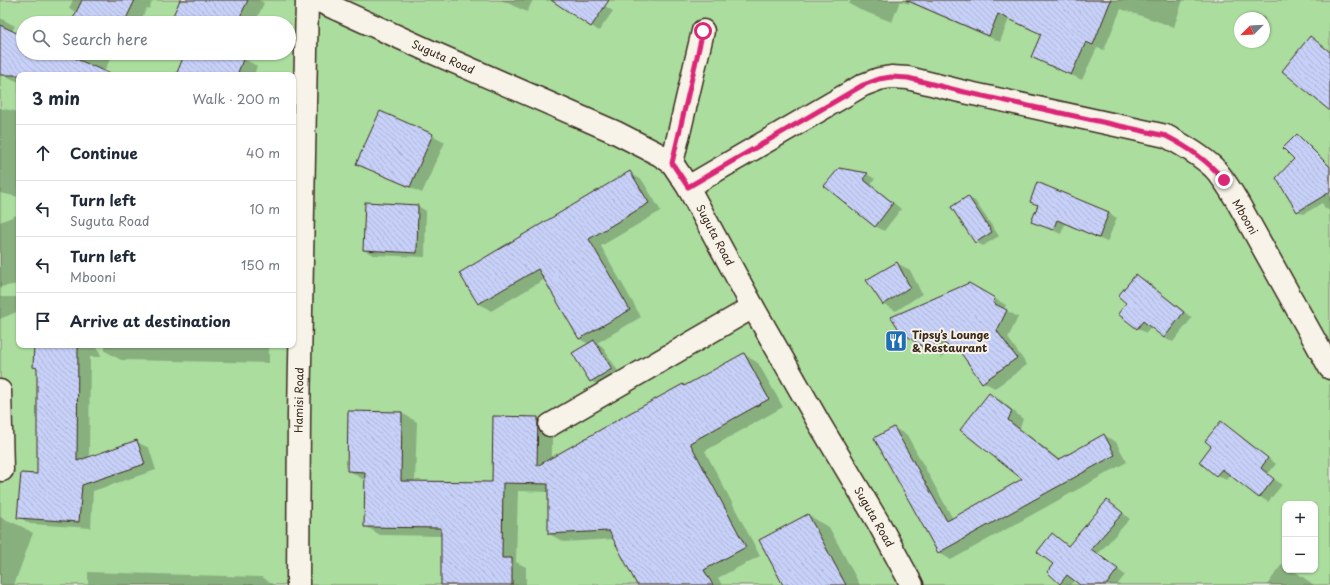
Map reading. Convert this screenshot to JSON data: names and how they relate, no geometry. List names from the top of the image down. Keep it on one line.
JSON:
{"streets":{"street":["Suguta Road","Mbooni","Hamisi Road"]},"crossings":[["Suguta Road","Mbooni"]],"places":{"restaurant":["Tipsy’s Lounge & Restaurant"]},"north":"bottom left","page":{"search":"Search here","heading":["3 min","Walk · 200 m"],"list":[["Continue","40 m"],["Turn left","Suguta Road","10 m"],["Turn left","Mbooni","150 m"],"Arrive at destination"],"map_buttons":["+","−"]}}
